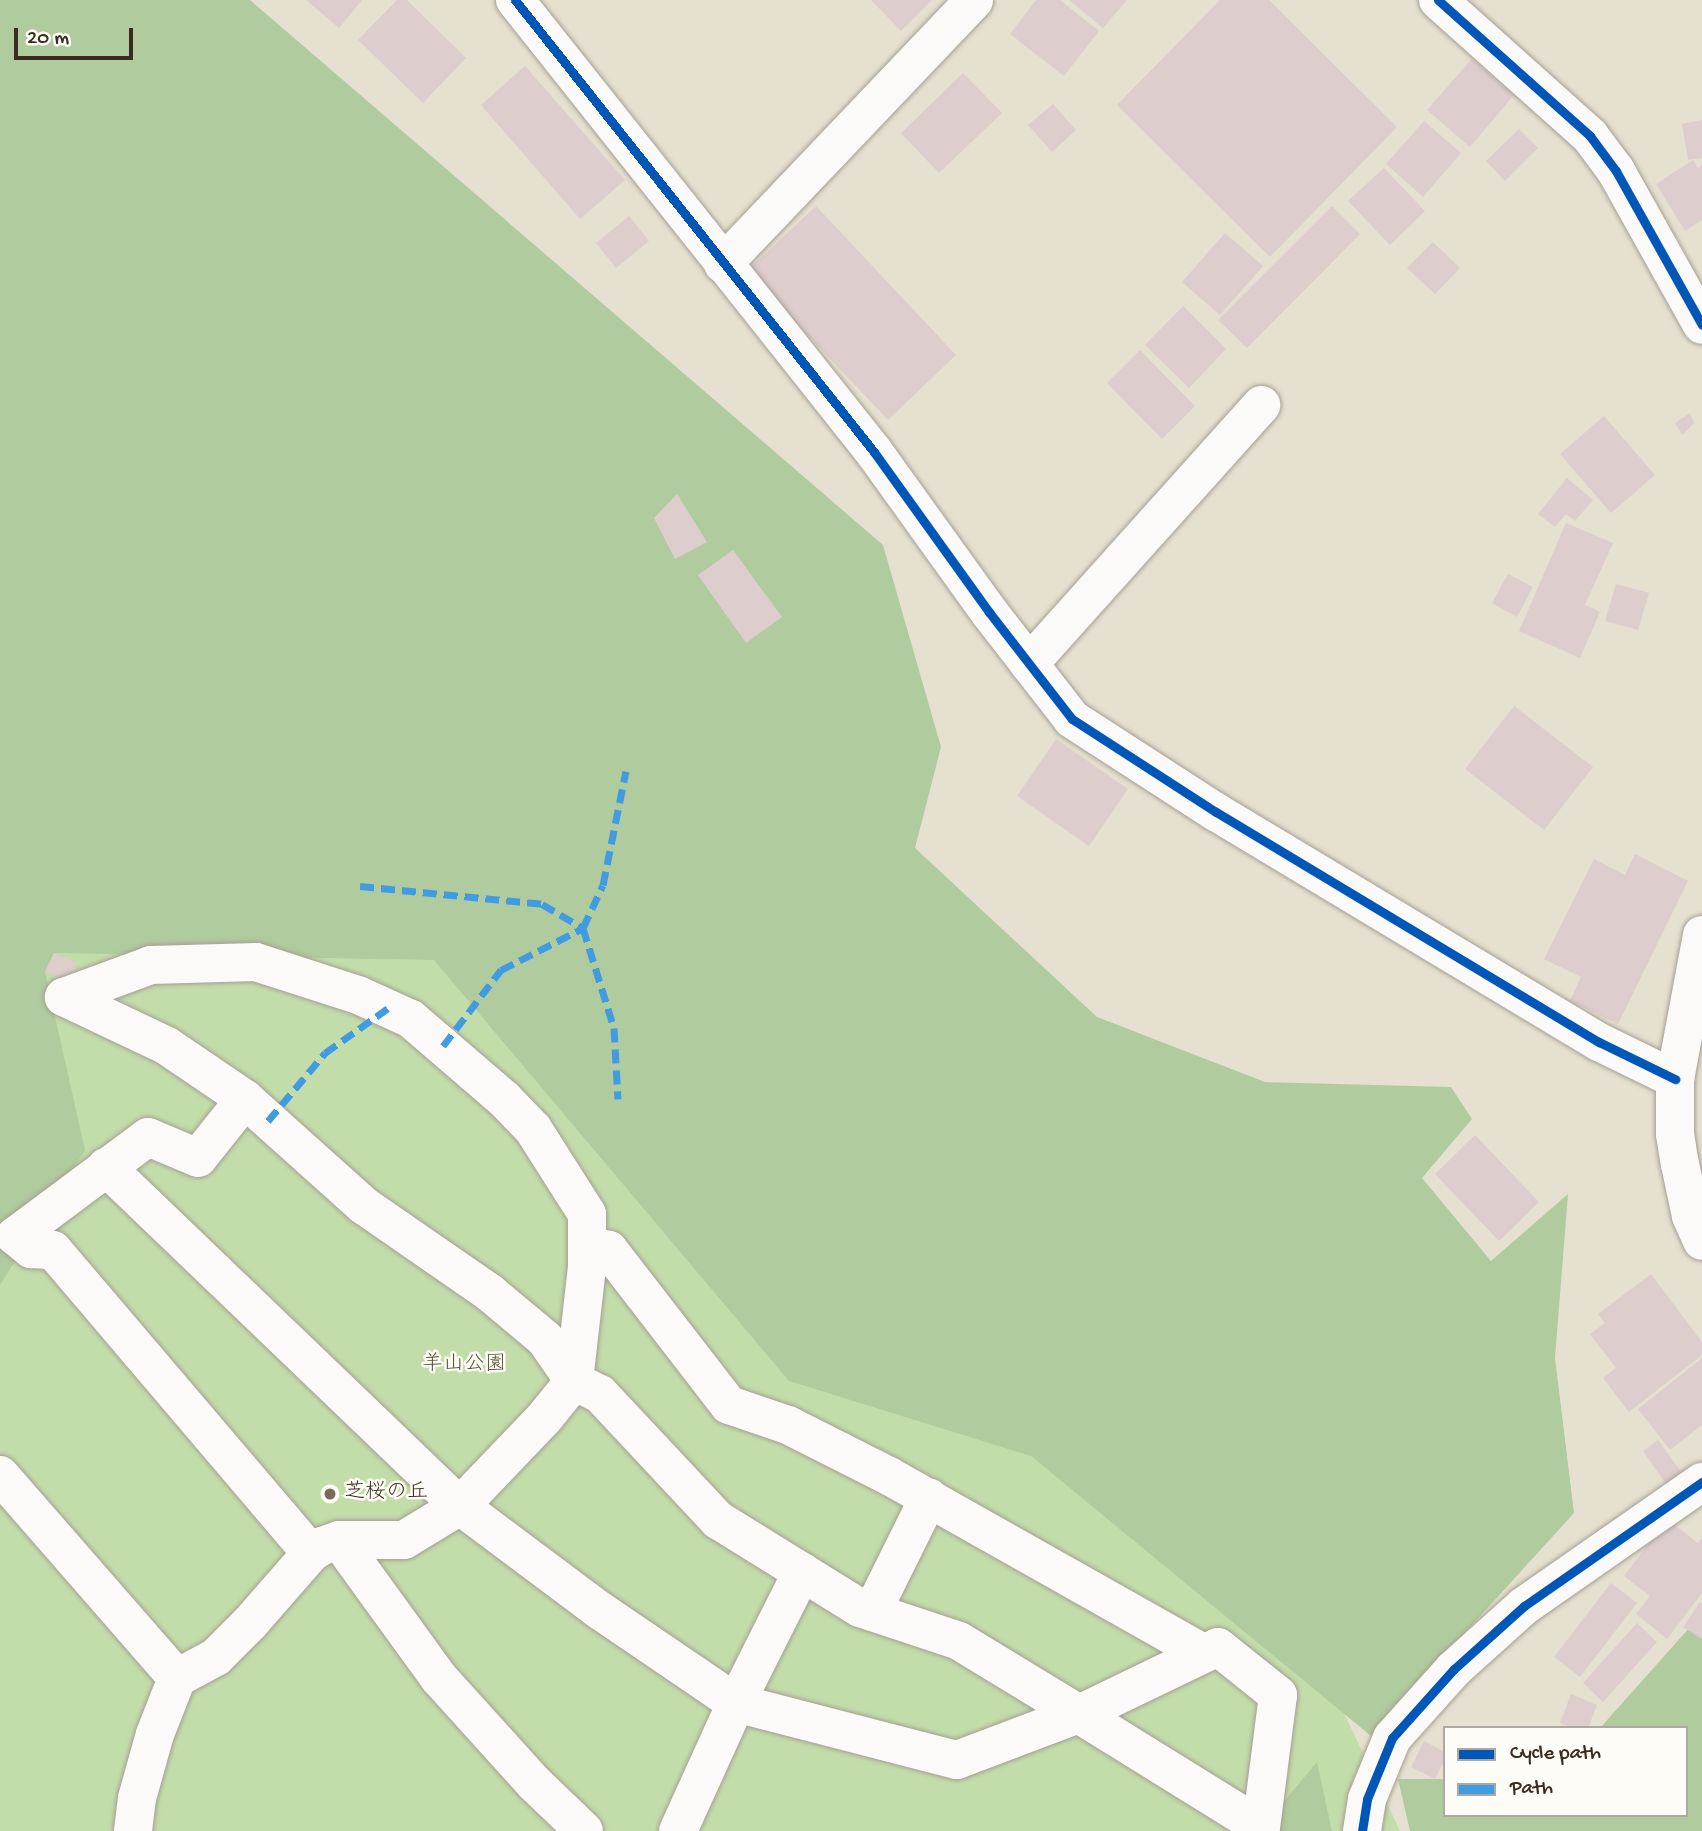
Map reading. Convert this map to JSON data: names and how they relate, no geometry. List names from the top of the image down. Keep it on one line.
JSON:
{"parks":["羊山公園"],"places":["芝桜の丘"],"legend":["Cycle path","Path"],"scale_bar":"20 m"}
